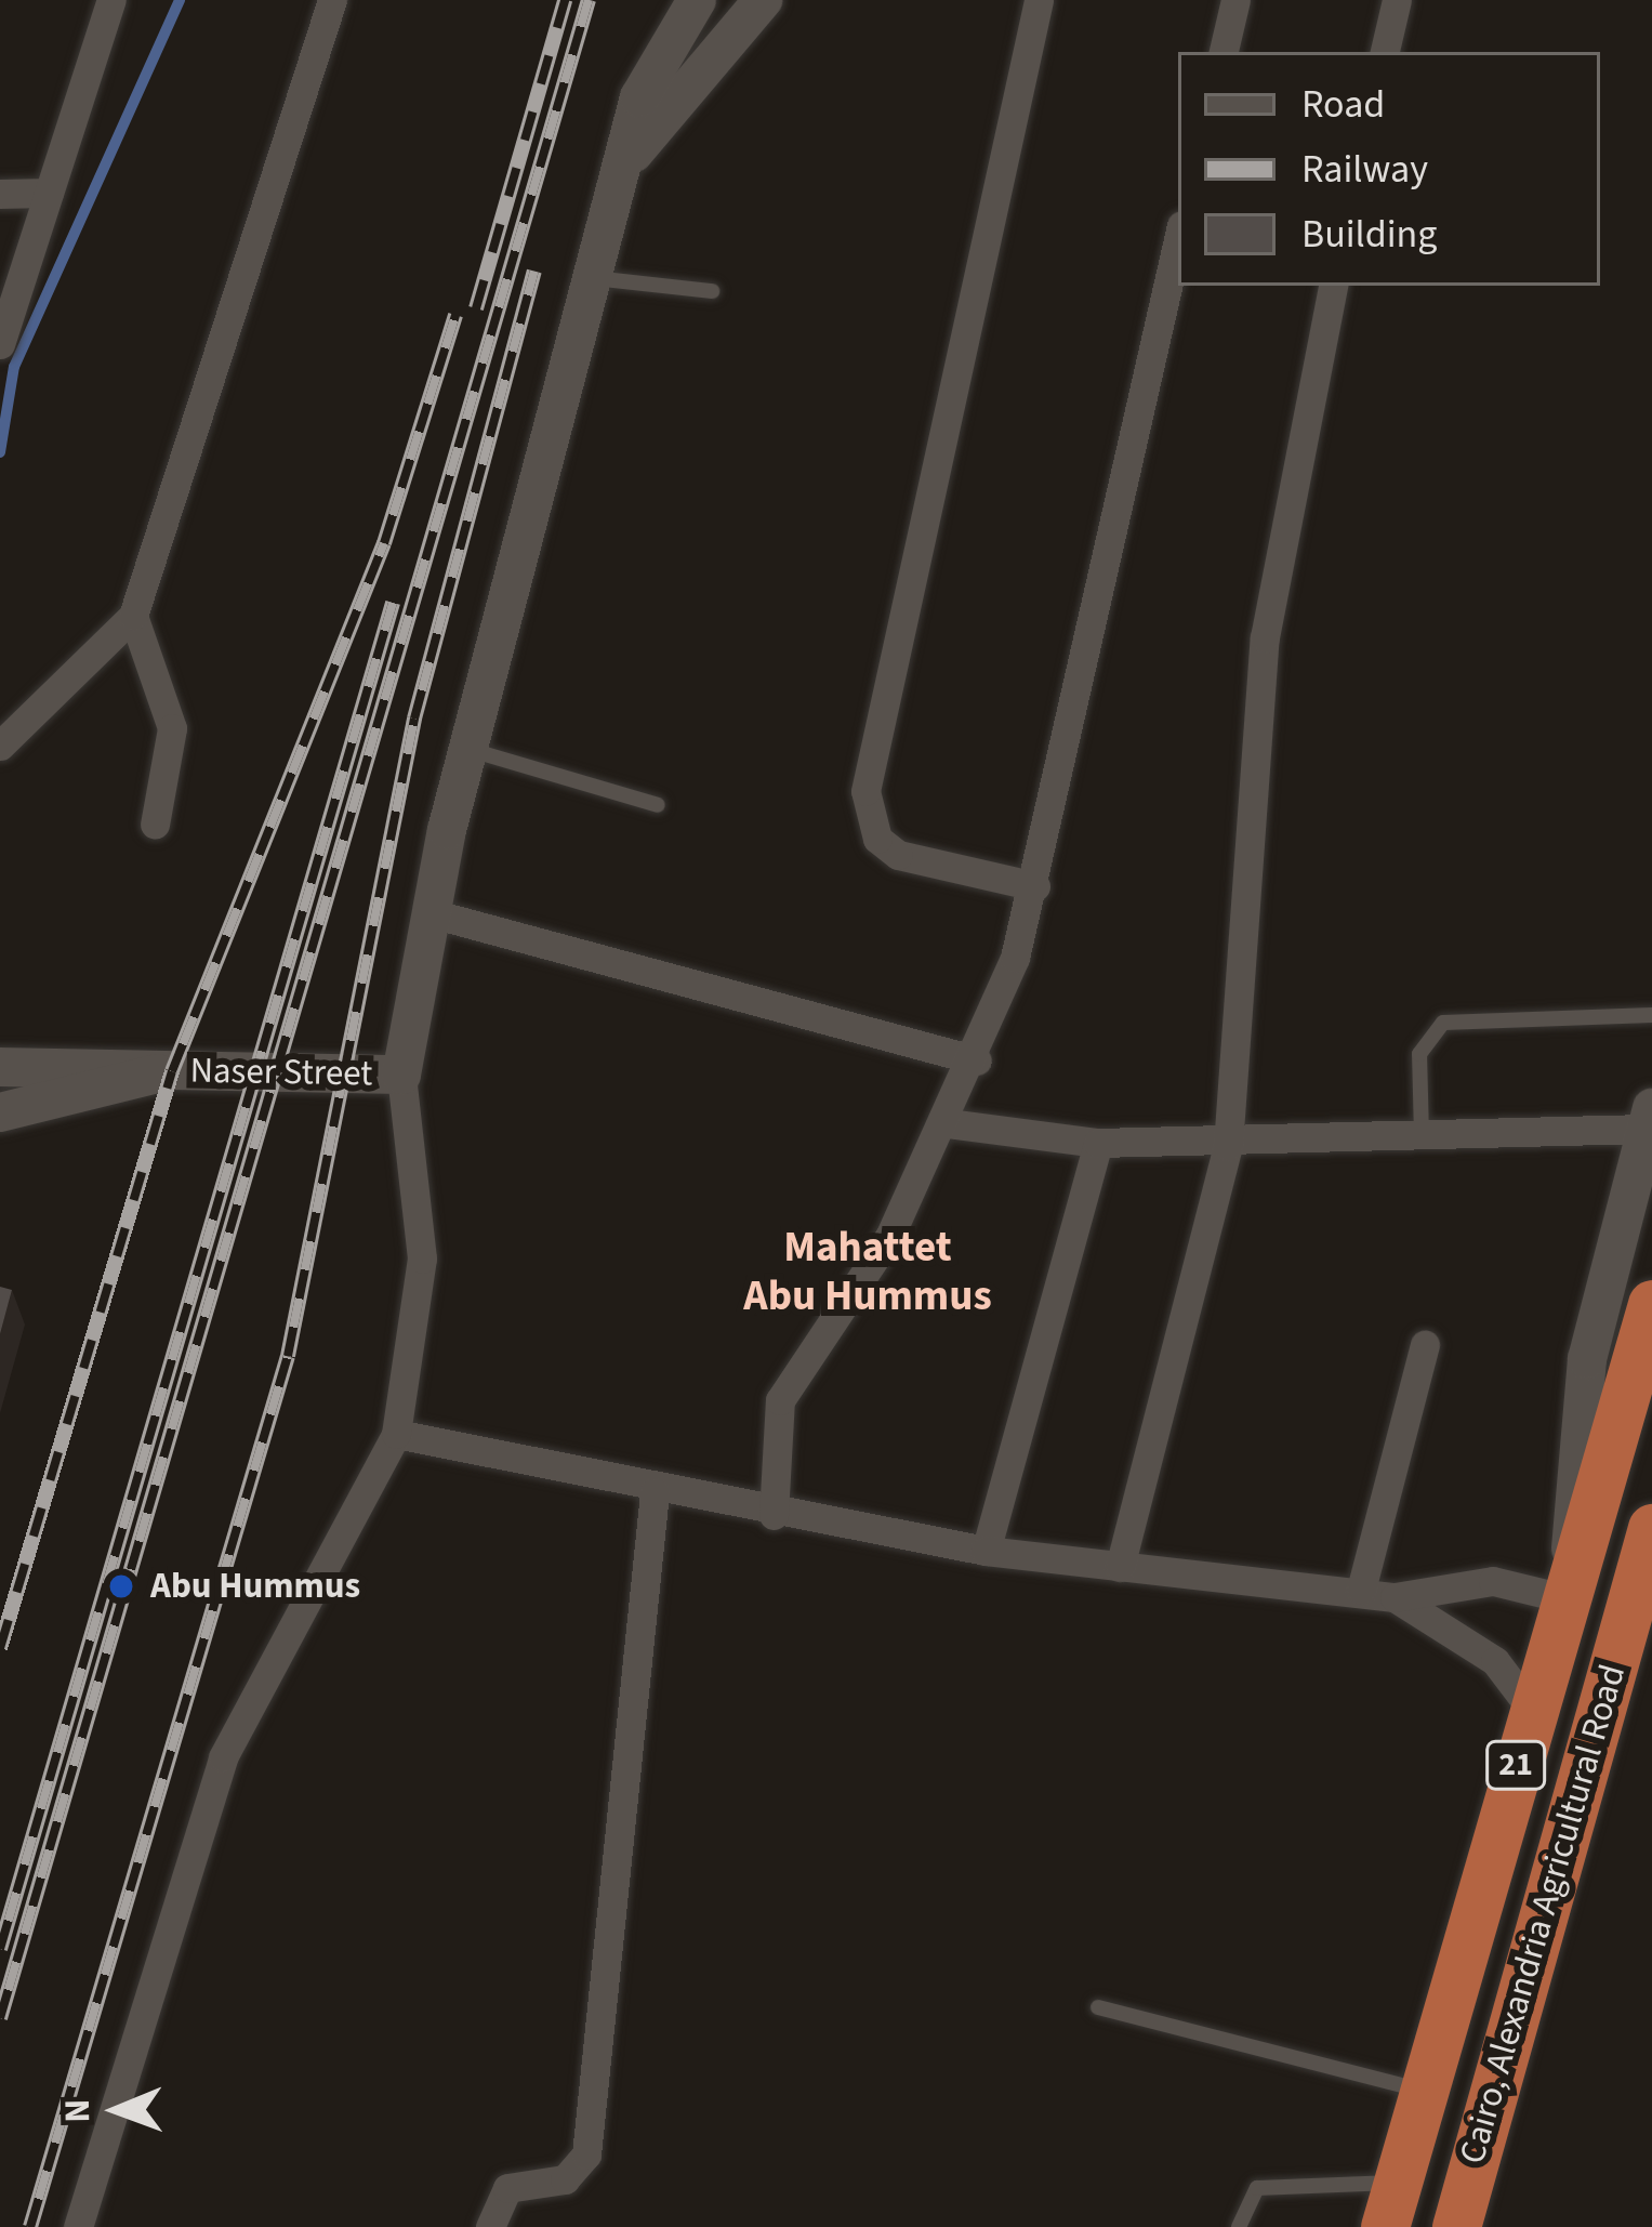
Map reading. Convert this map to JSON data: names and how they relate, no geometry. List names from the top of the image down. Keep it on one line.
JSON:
{"streets":{"highway":["21","Cairo, Alexandria Agricultural Road"],"street":["Naser Street"]},"districts":["Mahattet Abu Hummus"],"places":["Abu Hummus"],"legend":["Road","Railway","Building"],"north":"left"}
